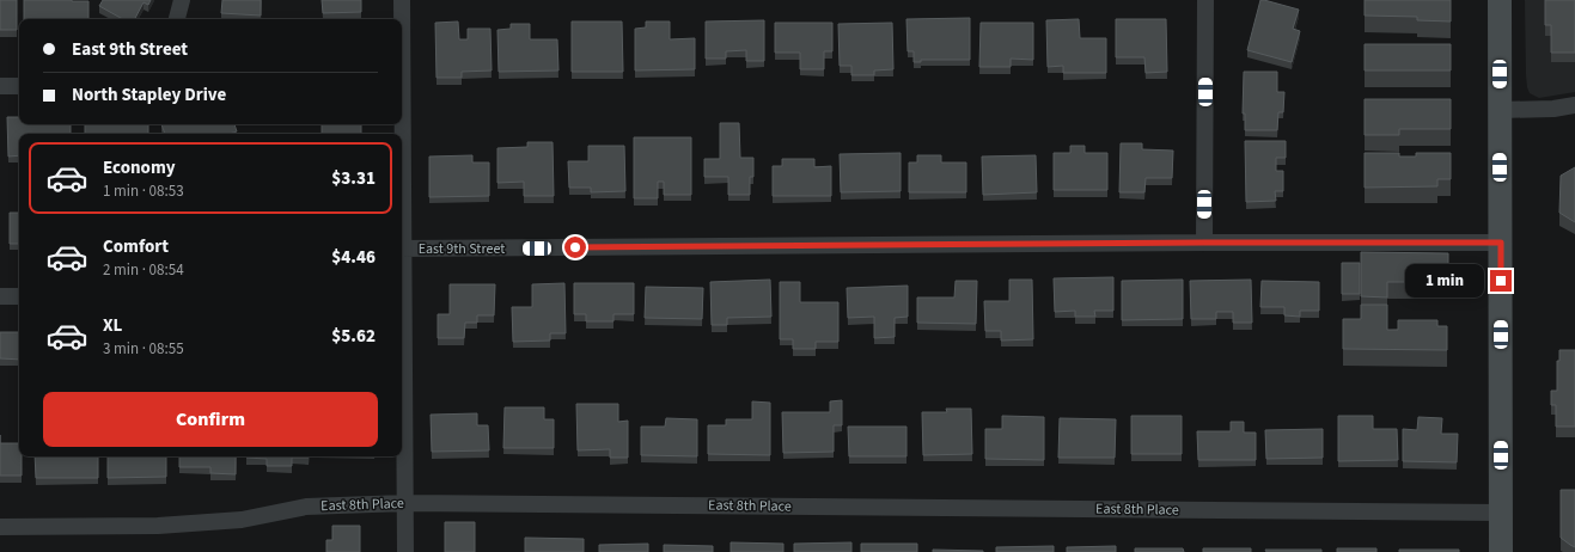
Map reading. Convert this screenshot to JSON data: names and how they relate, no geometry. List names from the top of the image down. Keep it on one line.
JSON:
{"streets":{"street":["East 9th Street","East 8th Place"]},"page":{"banner":["East 9th Street","North Stapley Drive"],"list":[{"name":"Economy","note":"1 min · 08:53","value":"$3.31"},{"name":"Comfort","note":"2 min · 08:54","value":"$4.46"},{"name":"XL","note":"3 min · 08:55","value":"$5.62"}],"bubble":"1 min","buttons":"Confirm"}}
